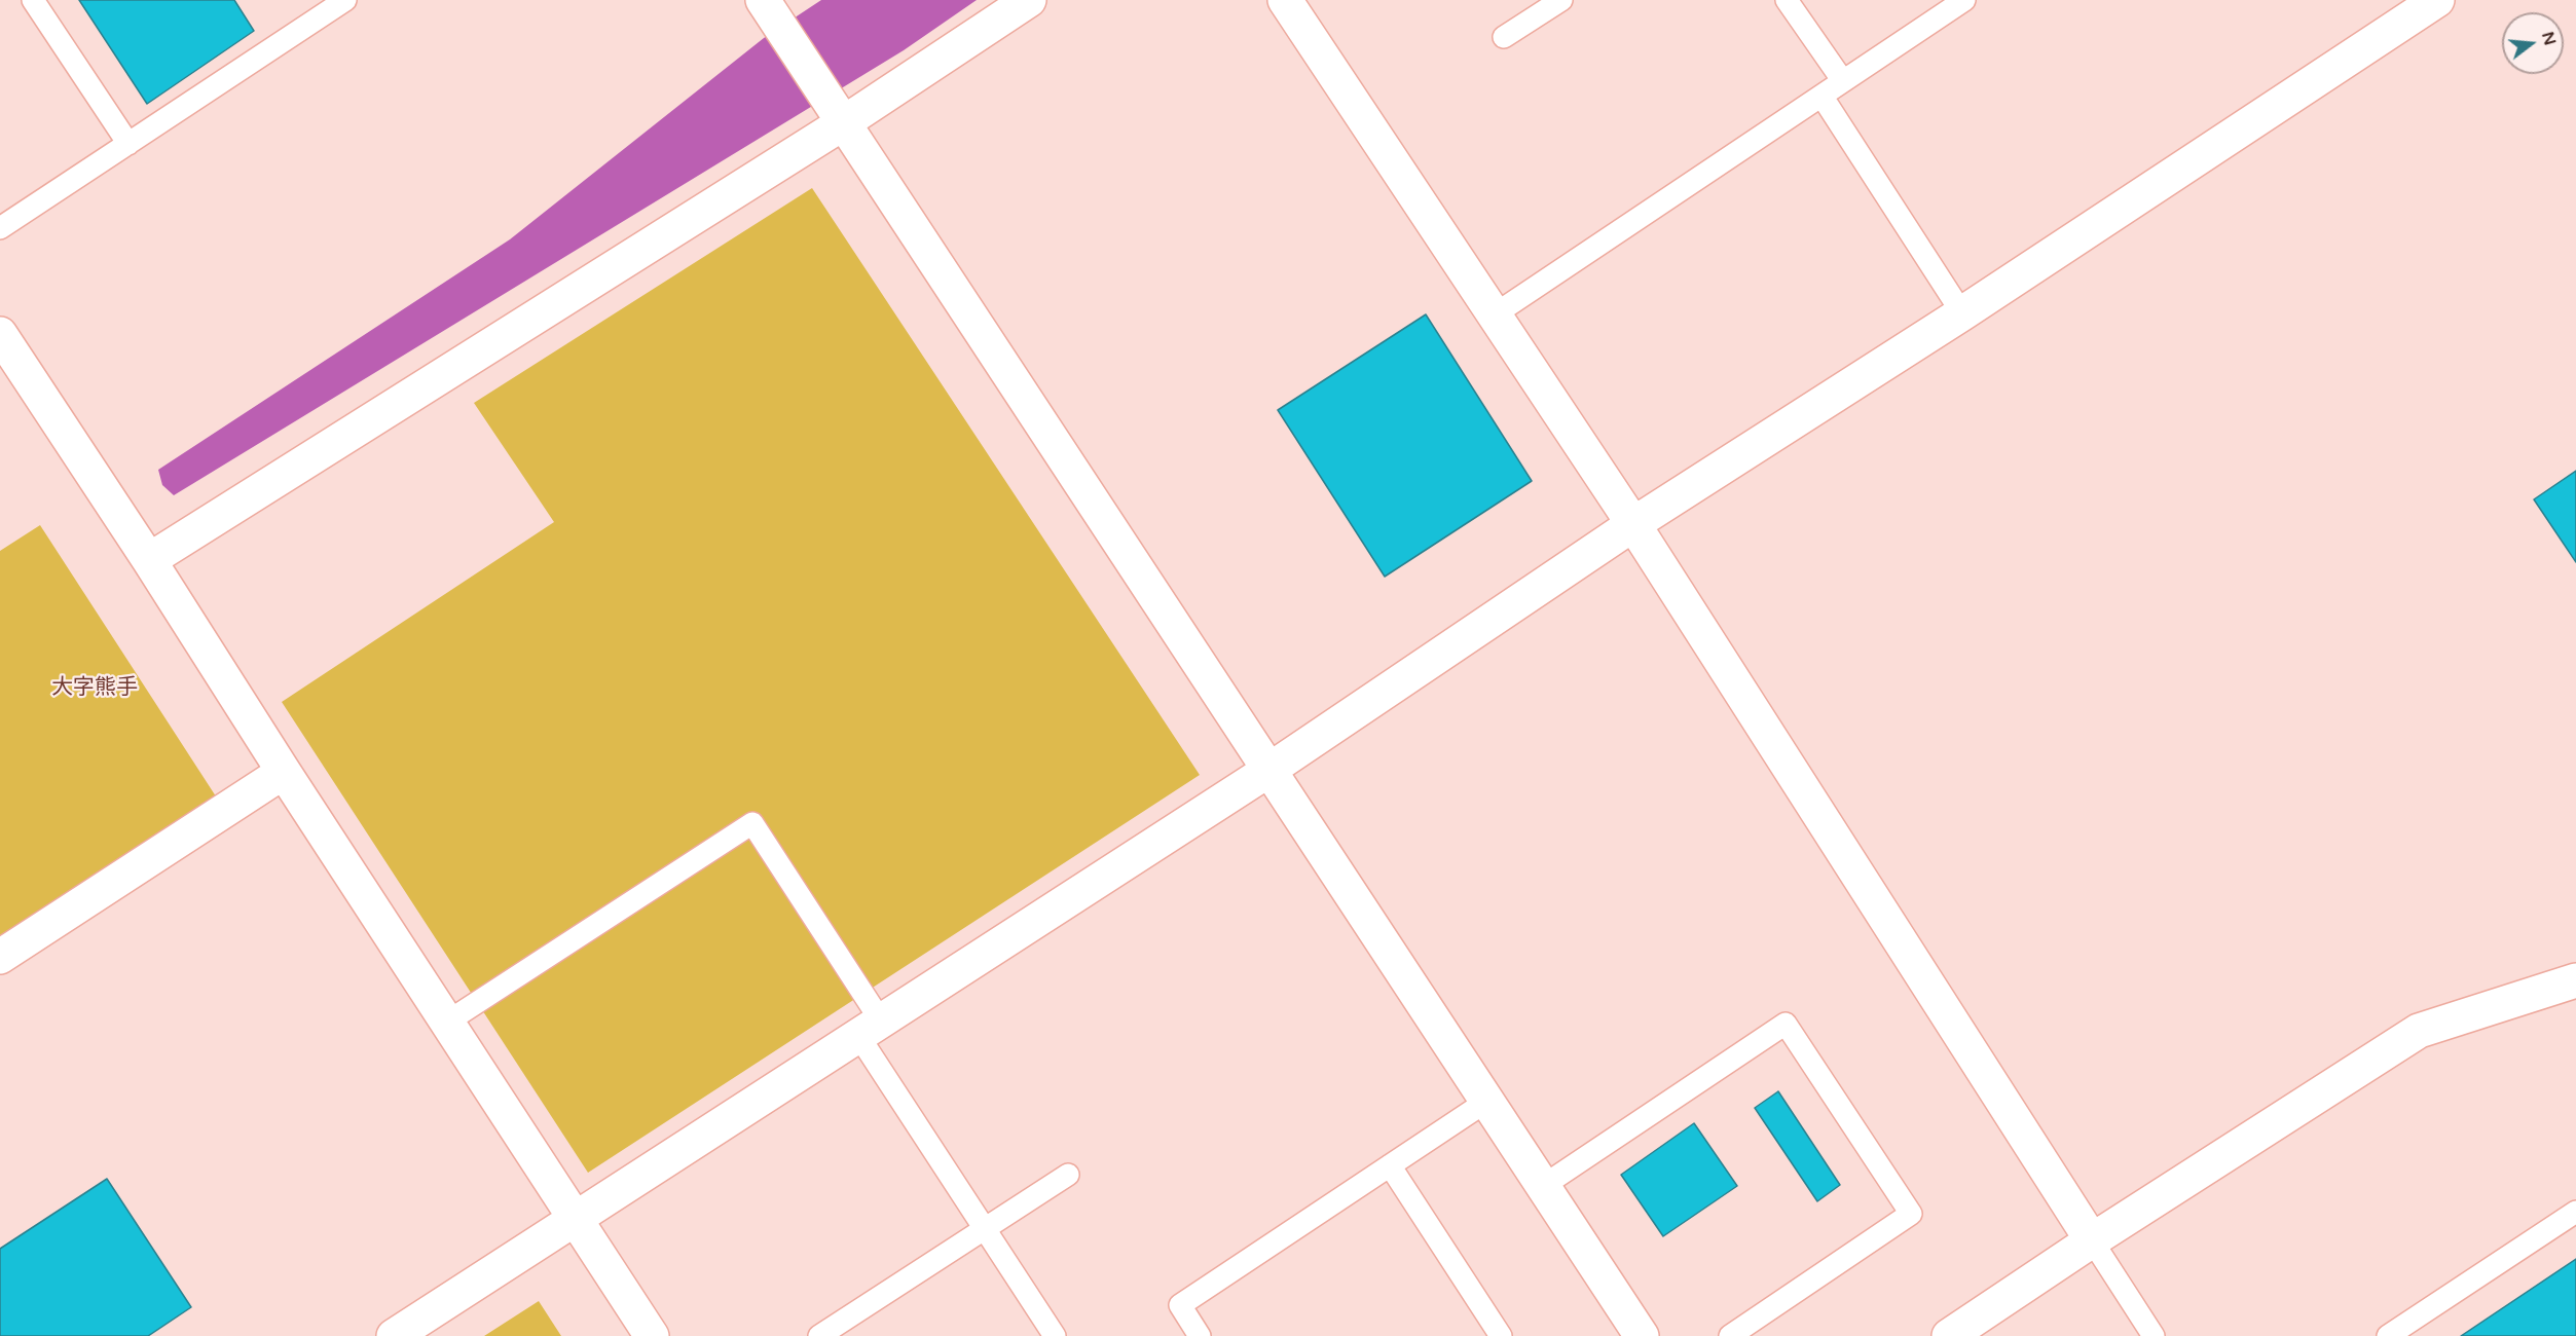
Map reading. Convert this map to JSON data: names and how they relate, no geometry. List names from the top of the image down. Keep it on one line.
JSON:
{"districts":["大字熊手"],"north":"right"}
